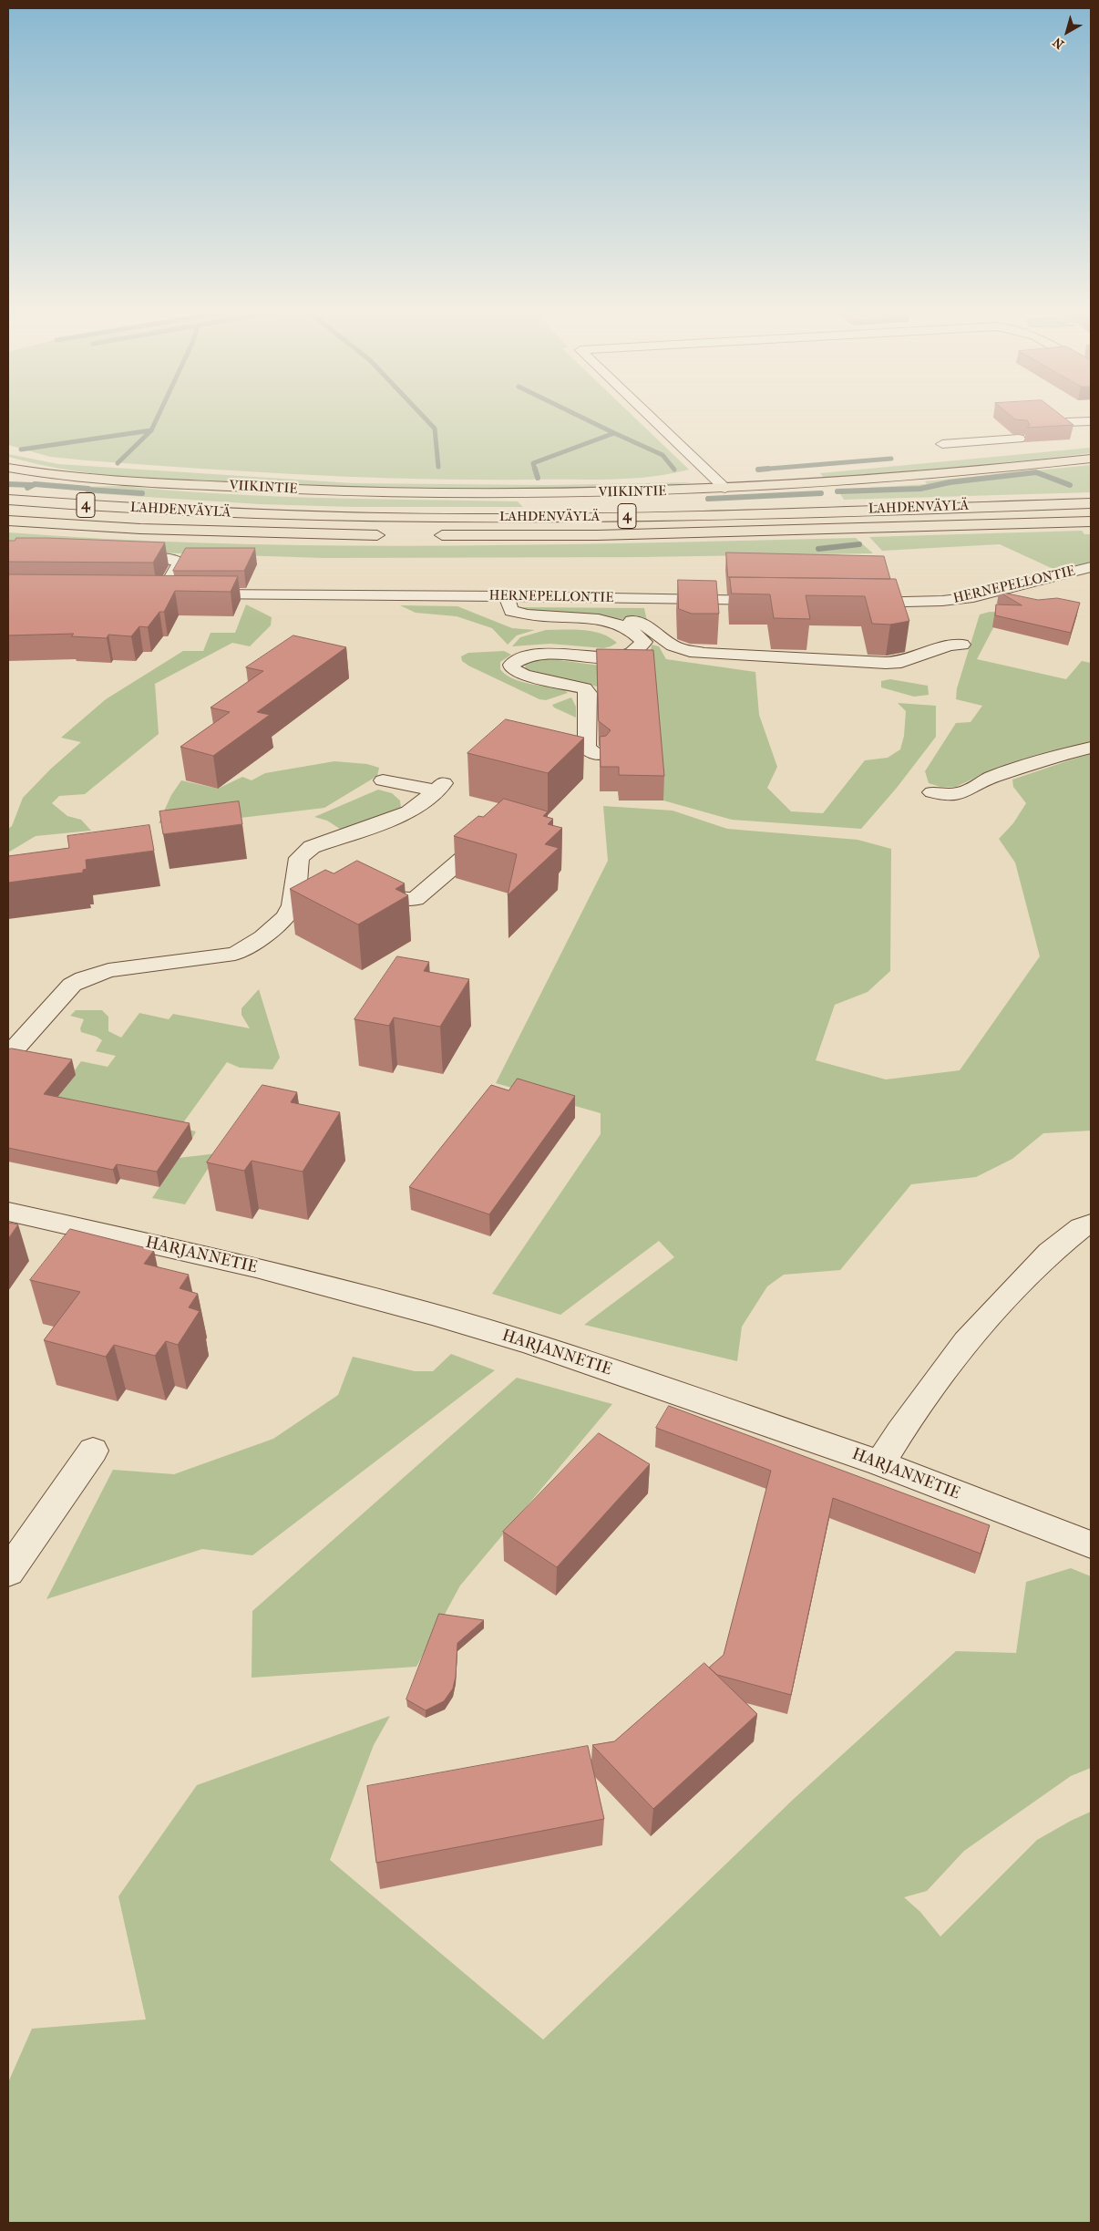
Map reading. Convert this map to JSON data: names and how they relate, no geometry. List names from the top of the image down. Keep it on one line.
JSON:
{"streets":{"main road":["VIIKINTIE","4","LAHDENVÄYLÄ"],"street":["HERNEPELLONTIE","HARJANNETIE"]},"north":"bottom left"}
